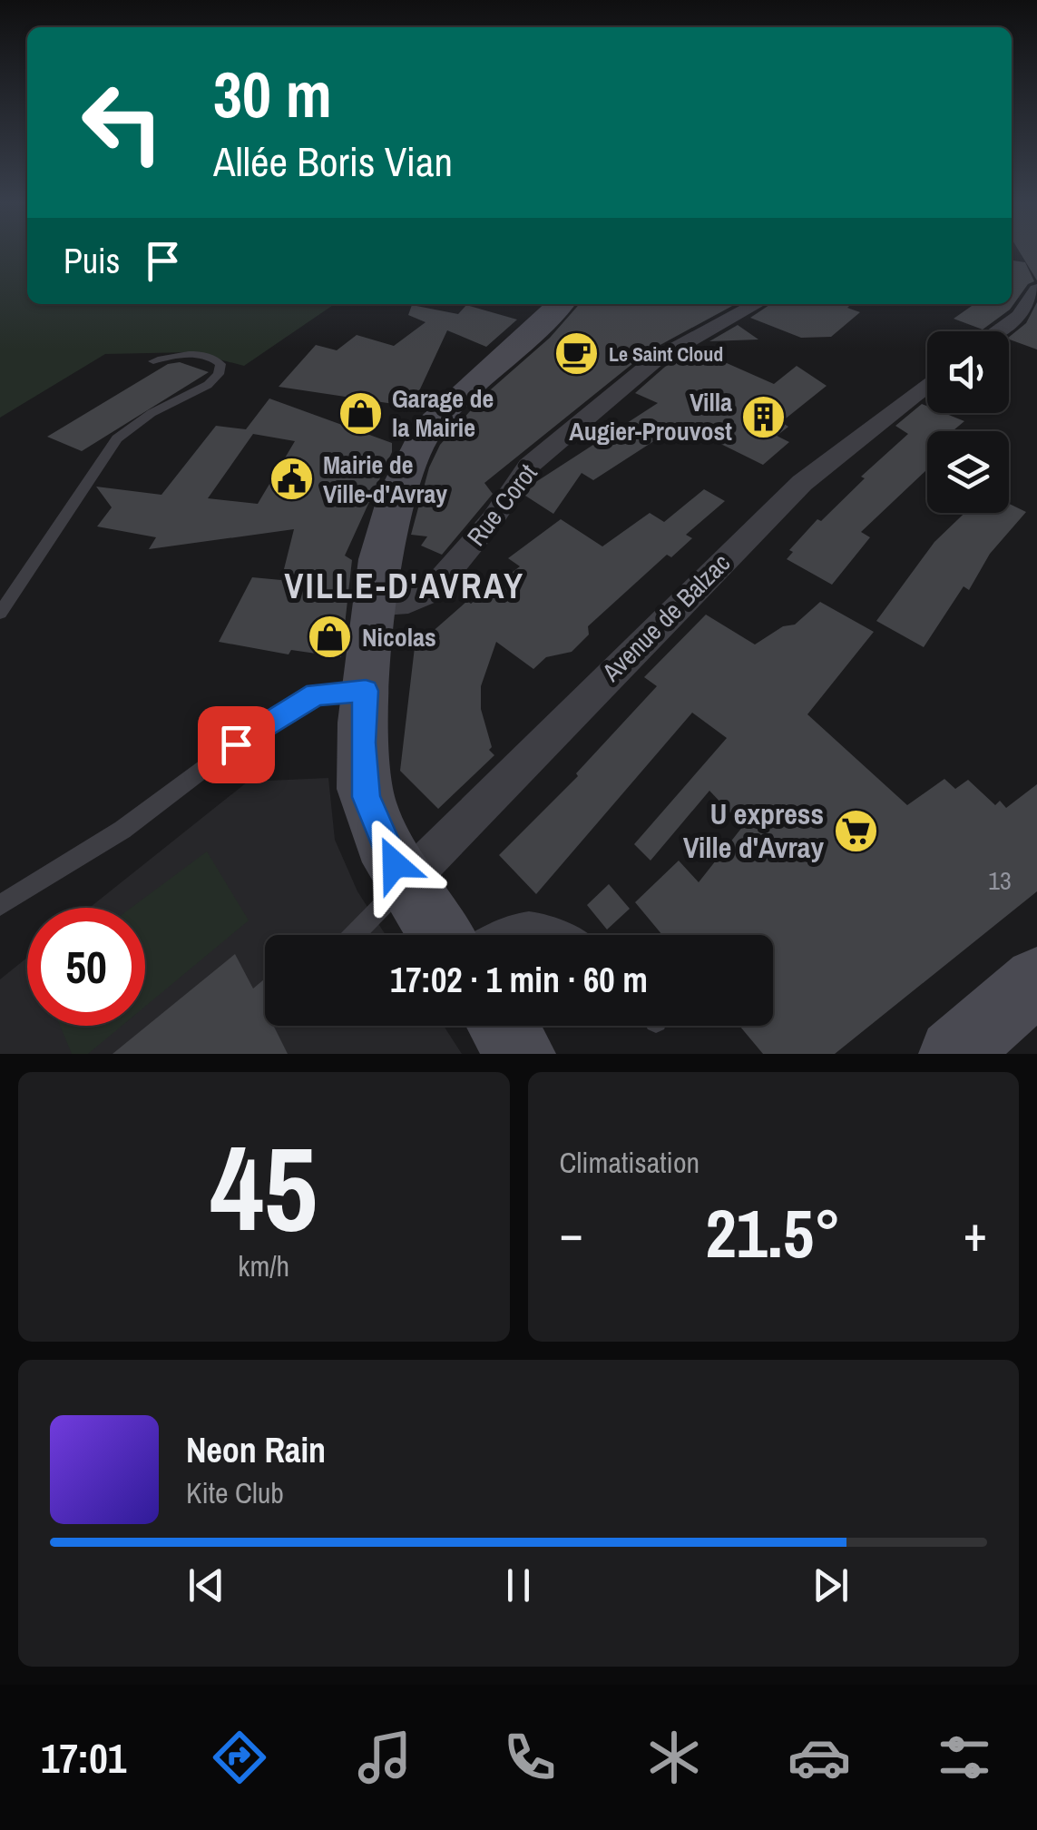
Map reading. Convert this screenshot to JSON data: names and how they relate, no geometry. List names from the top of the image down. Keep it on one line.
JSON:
{"streets":{"street":["Rue Corot","Avenue de Balzac"]},"districts":["VILLE-D'AVRAY"],"places":{"cafe":["Le Saint Cloud"],"shop":["Garage de la Mairie","Nicolas"],"building":["Villa Augier-Prouvost"],"public building":["Mairie de Ville-d'Avray"],"supermarket":["U express Ville d'Avray"]},"house_numbers":["13"],"page":{"turn":["30 m","Allée Boris Vian"],"then":"Puis","limit":"50","trip":"17:02 · 1 min · 60 m","tile":[["45","km/h"],"Climatisation"],"heat":["−","21.5°","+"],"song":["Neon Rain","Kite Club"],"tabs":"17:01"}}
